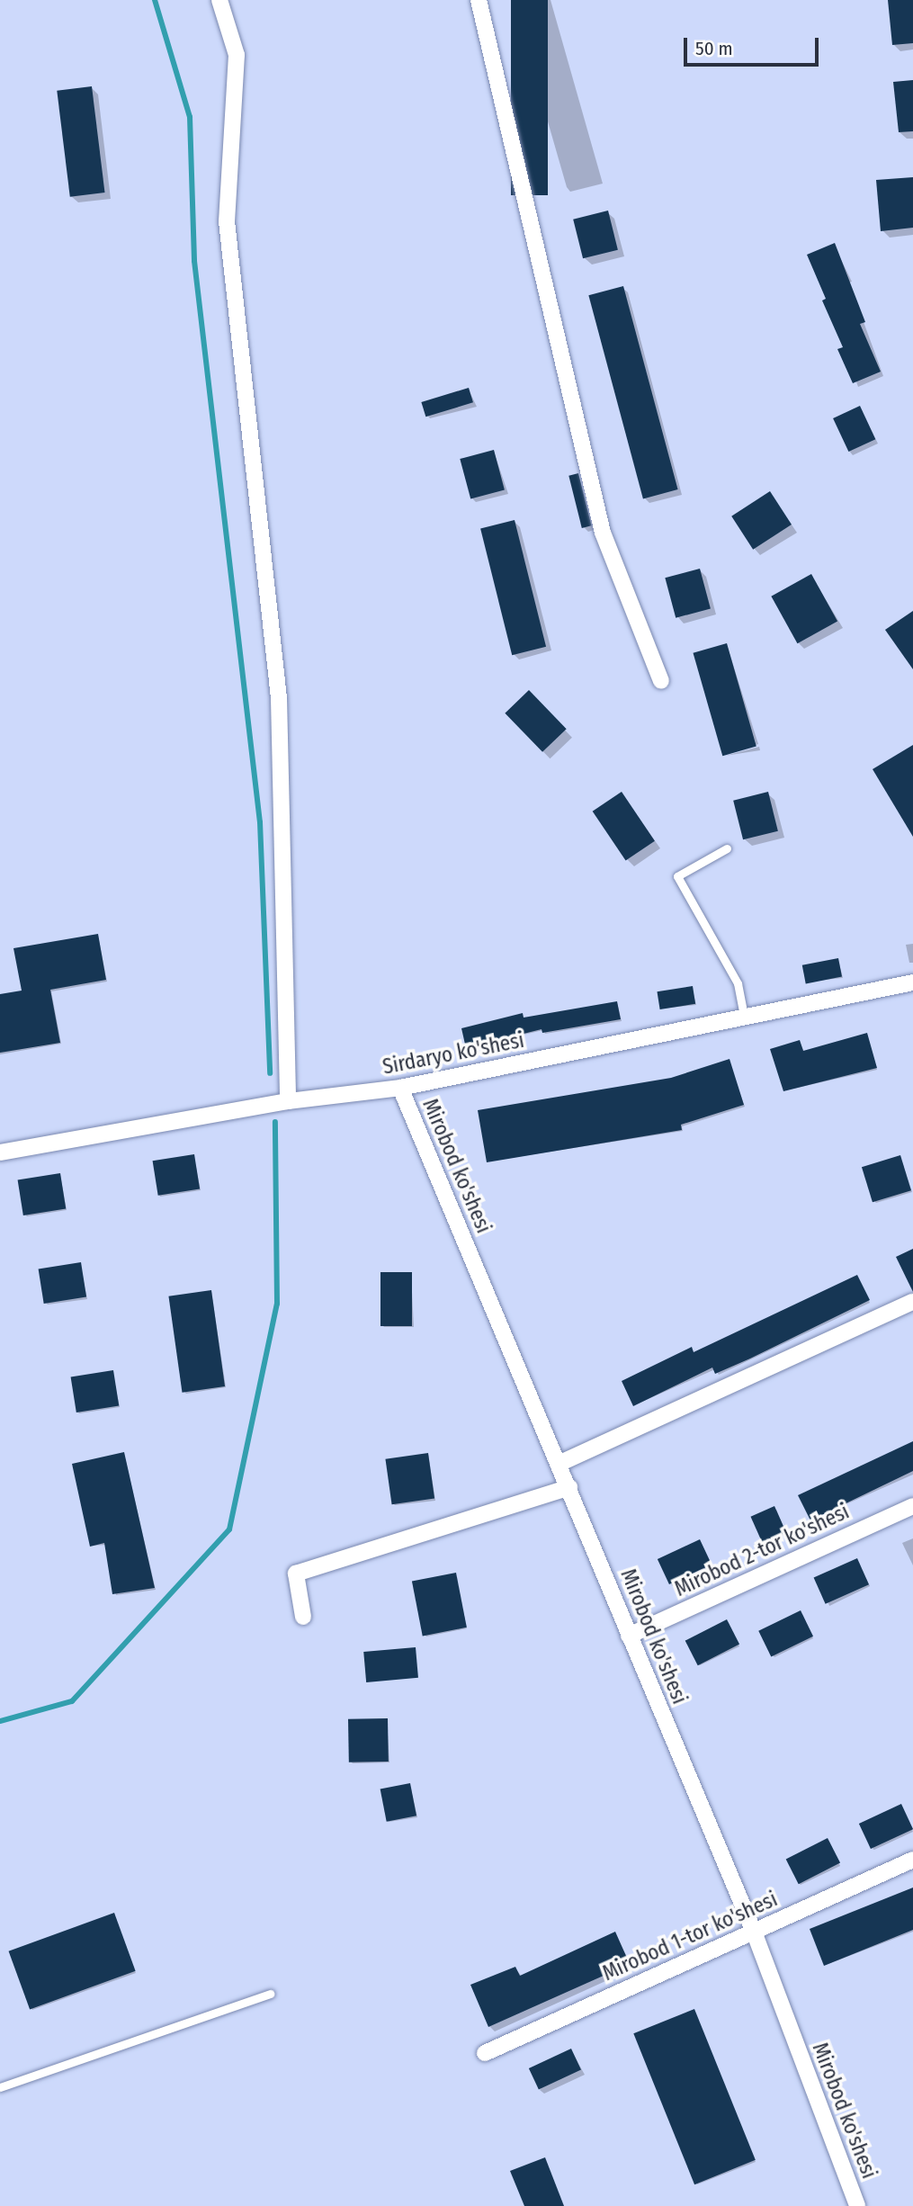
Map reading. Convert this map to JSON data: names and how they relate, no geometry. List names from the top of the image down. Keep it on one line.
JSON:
{"streets":{"street":["Sirdaryo ko'shesi","Mirobod ko'shesi","Mirobod 2-tor ko'shesi","Mirobod 1-tor ko'shesi"]},"crossings":[["Sirdaryo ko'shesi","Mirobod ko'shesi"],["Mirobod ko'shesi","Mirobod 2-tor ko'shesi"],["Mirobod ko'shesi","Mirobod 1-tor ko'shesi"]],"scale_bar":"50 m"}
